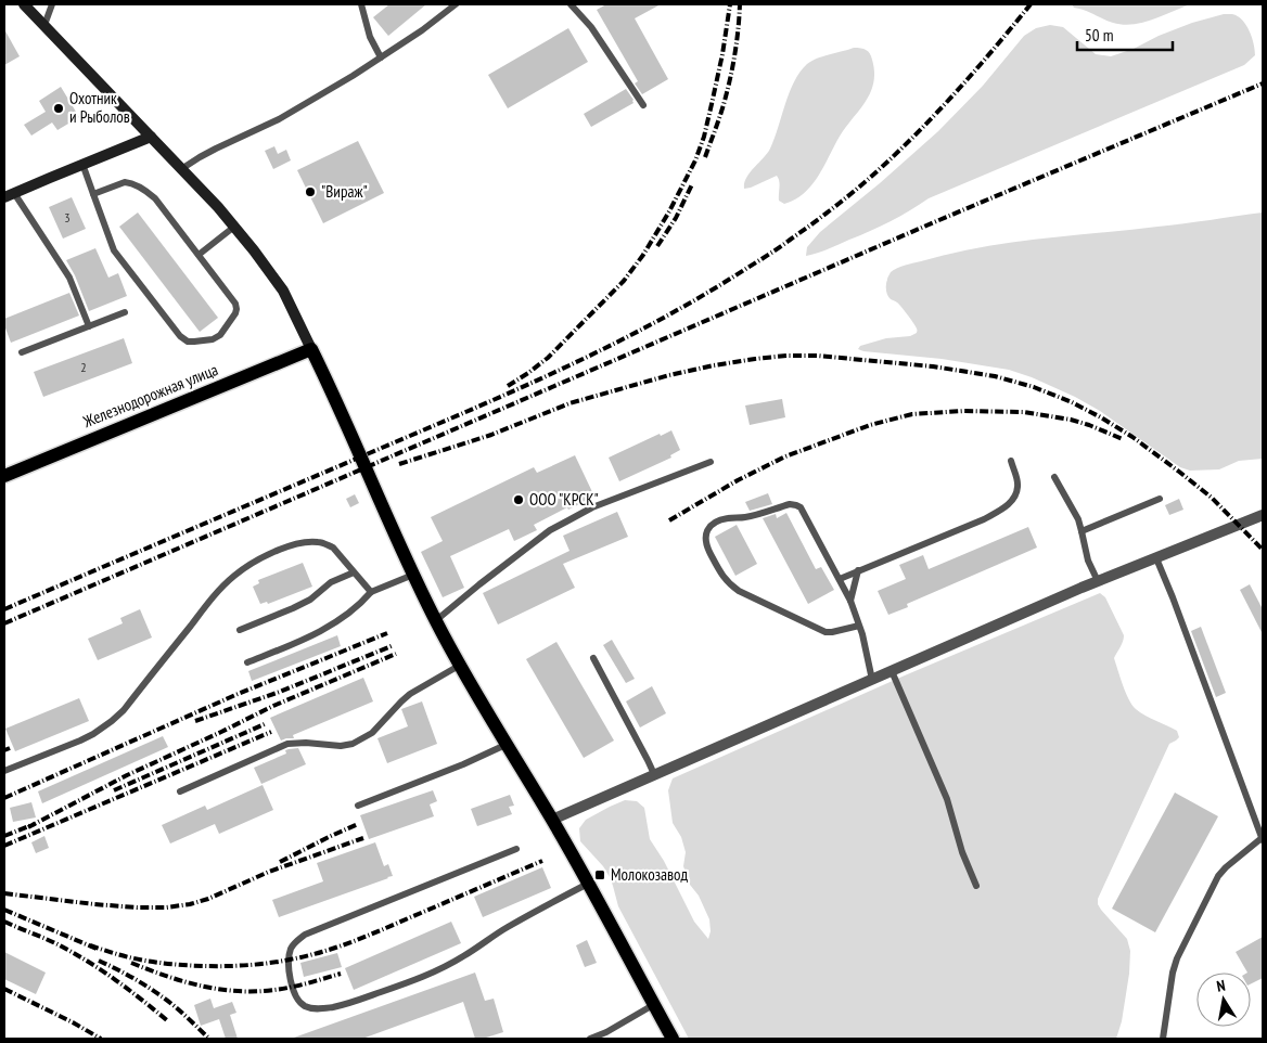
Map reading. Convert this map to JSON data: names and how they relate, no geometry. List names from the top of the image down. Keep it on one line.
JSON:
{"streets":{"main road":["Железнодорожная улица"]},"places":{"other":["Охотник и Рыболов","\"Вираж\"","ООО \"КРСК\""],"transit":["Молокозавод"]},"house_numbers":["3","2"],"scale_bar":"50 m","north":"top"}
